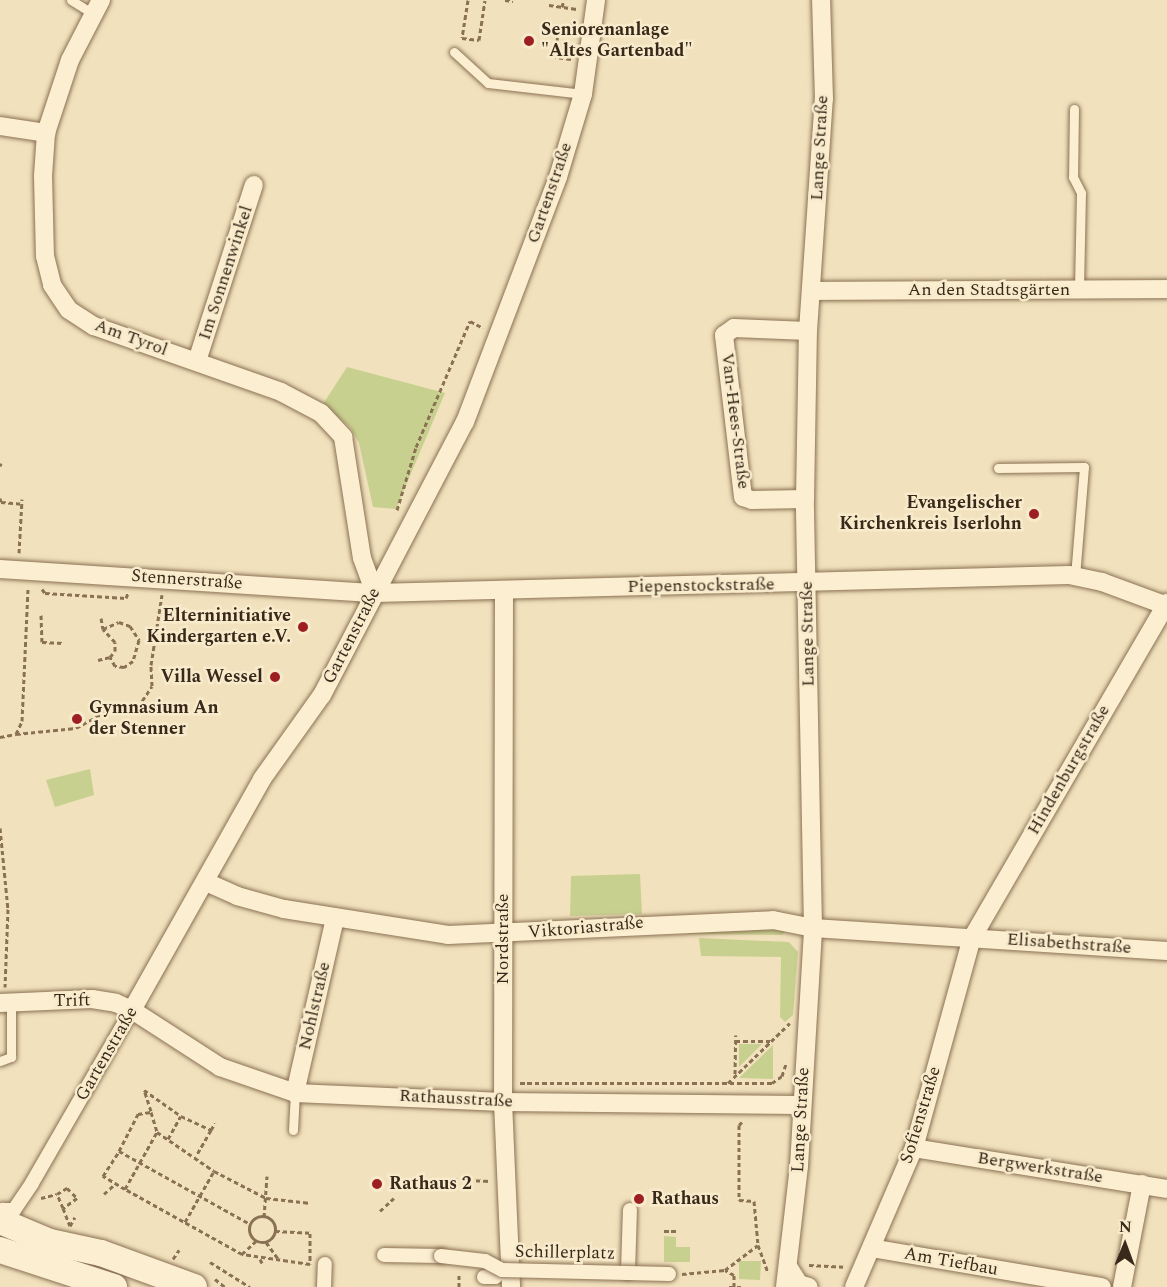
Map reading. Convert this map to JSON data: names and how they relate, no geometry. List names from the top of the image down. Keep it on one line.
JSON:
{"streets":{"street":["Lange Straße","Gartenstraße","Im Sonnenwinkel","An den Stadtsgärten","Am Tyrol","Van-Hees-Straße","Stennerstraße","Piepenstockstraße","Hindenburgstraße","Viktoriastraße","Nordstraße","Elisabethstraße","Trift","Nohlstraße","Rathausstraße","Sofienstraße","Bergwerkstraße","Schillerplatz","Am Tiefbau"]},"crossings":[["Lange Straße","An den Stadtsgärten"],["Lange Straße","Van-Hees-Straße"],["Lange Straße","Piepenstockstraße"],["Lange Straße","Viktoriastraße"],["Lange Straße","Rathausstraße"],["Gartenstraße","Am Tyrol"],["Gartenstraße","Stennerstraße"],["Gartenstraße","Piepenstockstraße"],["Gartenstraße","Viktoriastraße"],["Gartenstraße","Trift"],["Gartenstraße","Rathausstraße"],["Im Sonnenwinkel","Am Tyrol"],["Am Tyrol","Stennerstraße"],["Am Tyrol","Piepenstockstraße"],["Stennerstraße","Piepenstockstraße"],["Piepenstockstraße","Hindenburgstraße"],["Piepenstockstraße","Nordstraße"],["Hindenburgstraße","Viktoriastraße"],["Hindenburgstraße","Elisabethstraße"],["Hindenburgstraße","Sofienstraße"],["Viktoriastraße","Nordstraße"],["Viktoriastraße","Elisabethstraße"],["Viktoriastraße","Nohlstraße"],["Viktoriastraße","Sofienstraße"],["Nordstraße","Rathausstraße"],["Elisabethstraße","Sofienstraße"],["Trift","Rathausstraße"],["Nohlstraße","Rathausstraße"],["Sofienstraße","Bergwerkstraße"],["Sofienstraße","Am Tiefbau"]],"places":["Seniorenanlage \"Altes Gartenbad\"","Evangelischer Kirchenkreis Iserlohn","Elterninitiative Kindergarten e.V.","Villa Wessel","Gymnasium An der Stenner","Rathaus 2","Rathaus"],"north":"top"}
